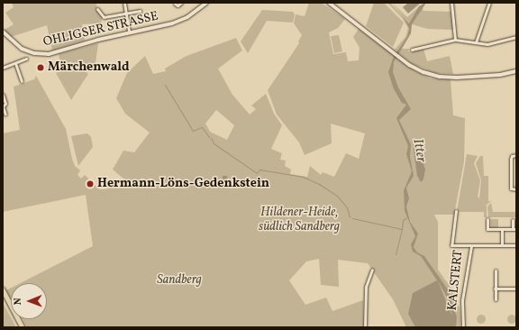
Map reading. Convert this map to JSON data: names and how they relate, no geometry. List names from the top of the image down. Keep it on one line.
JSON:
{"streets":{"main road":["OHLIGSER STRASSE"],"street":["KALSTERT"]},"water":["Itter"],"parks":["Hildener-Heide, südlich Sandberg","Sandberg"],"places":["Märchenwald","Hermann-Löns-Gedenkstein"],"north":"left"}
